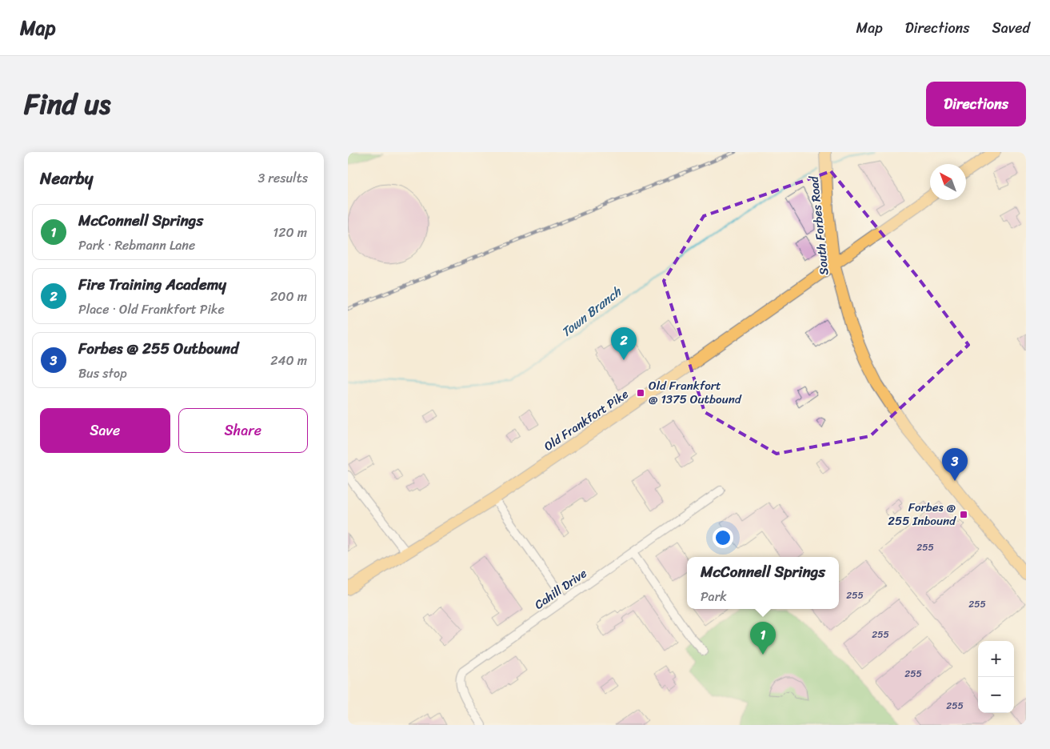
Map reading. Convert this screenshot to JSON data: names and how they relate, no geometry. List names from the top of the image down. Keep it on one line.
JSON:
{"streets":{"main road":["South Forbes Road","Old Frankfort Pike"],"street":["Cahill Drive"]},"crossings":[["South Forbes Road","Old Frankfort Pike"]],"water":["Town Branch"],"places":{"transit":["Old Frankfort @ 1375 Outbound","Forbes @ 255 Inbound"]},"house_numbers":["255","255","255","255","255","255"],"north":"top left","page":{"header":"Map","nav":["Map","Directions","Saved"],"title":"Find us","buttons":["Directions",["Save","Share"]],"heading":["Nearby","3 results"],"list":[{"mark":"1","name":"McConnell Springs","note":"Park · Rebmann Lane","value":"120 m"},{"mark":"2","name":"Fire Training Academy","note":"Place · Old Frankfort Pike","value":"200 m"},{"mark":"3","name":"Forbes @ 255 Outbound","note":"Bus stop","value":"240 m"}],"pins":["2","3","1"],"popup":["McConnell Springs","Park"],"map_buttons":["+","−"]}}
